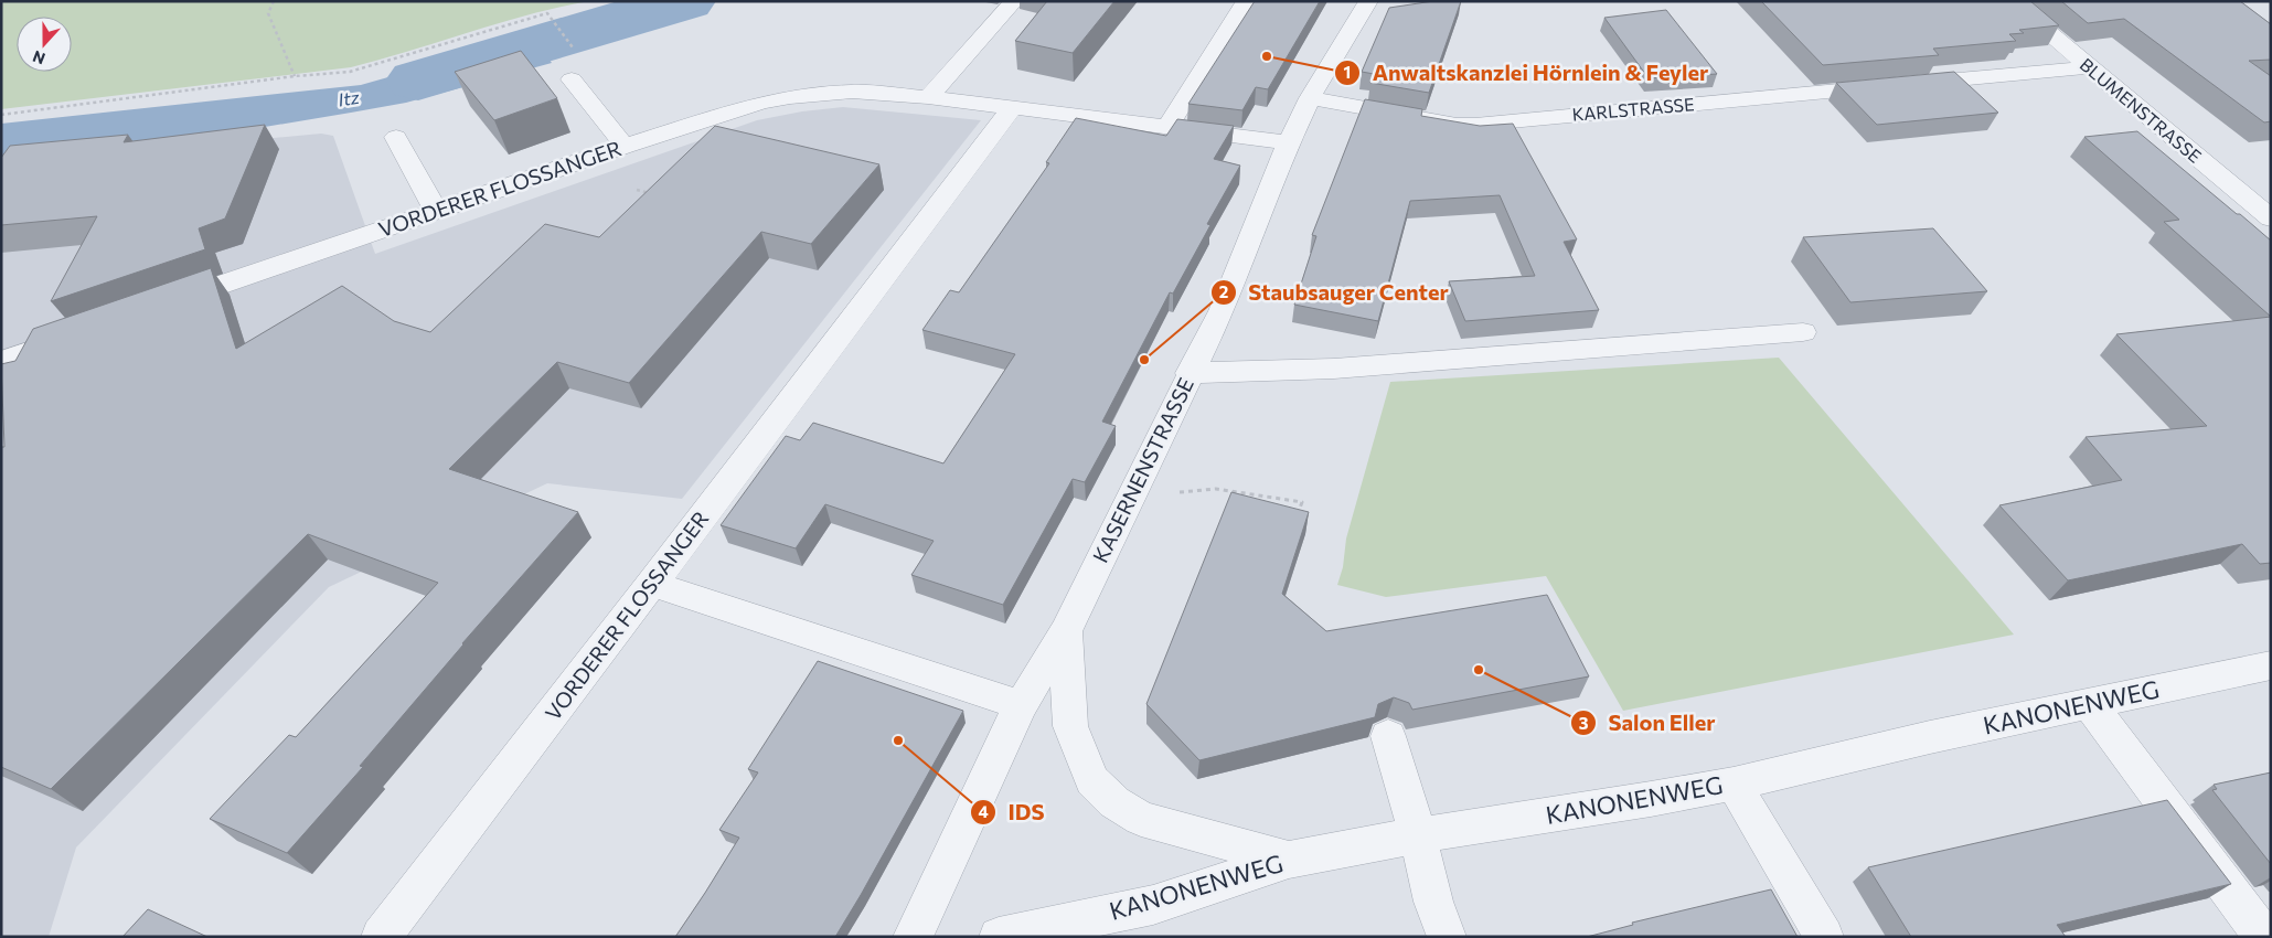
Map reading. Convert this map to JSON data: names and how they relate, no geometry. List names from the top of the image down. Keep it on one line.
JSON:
{"streets":{"street":["KARLSTRASSE","BLUMENSTRASSE","VORDERER FLOSSANGER","KASERNENSTRASSE","KANONENWEG"]},"crossings":[["KARLSTRASSE","BLUMENSTRASSE"],["KARLSTRASSE","KASERNENSTRASSE"],["VORDERER FLOSSANGER","KASERNENSTRASSE"]],"water":["Itz"],"places":["Anwaltskanzlei Hörnlein & Feyler","Staubsauger Center","Salon Eller","IDS"],"north":"bottom"}
